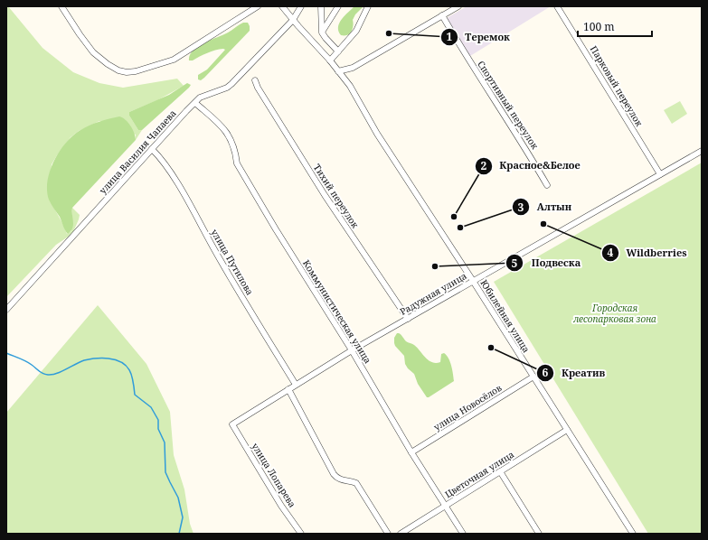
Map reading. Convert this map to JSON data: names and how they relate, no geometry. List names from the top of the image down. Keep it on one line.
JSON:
{"streets":{"street":["Парковый переулок","Спортивный переулок","улица Василия Чапаева","Тихий переулок","улица Путилова","Радужная улица","Коммунистическая улица","Юбилейная улица","улица Новосёлов","Цветочная улица","улица Лопарева"]},"crossings":[["Парковый переулок","Радужная улица"],["улица Василия Чапаева","улица Путилова"],["улица Василия Чапаева","Коммунистическая улица"],["улица Василия Чапаева","Юбилейная улица"],["Тихий переулок","Радужная улица"],["улица Путилова","Радужная улица"],["Радужная улица","Коммунистическая улица"],["Радужная улица","Юбилейная улица"],["Радужная улица","улица Лопарева"],["Коммунистическая улица","улица Новосёлов"],["Коммунистическая улица","Цветочная улица"],["Юбилейная улица","улица Новосёлов"],["Юбилейная улица","Цветочная улица"]],"parks":["Городская лесопарковая зона"],"places":["Теремок","Красное&Белое","Wildberries","Алтын","Подвеска","Креатив"],"scale_bar":"100 m"}
